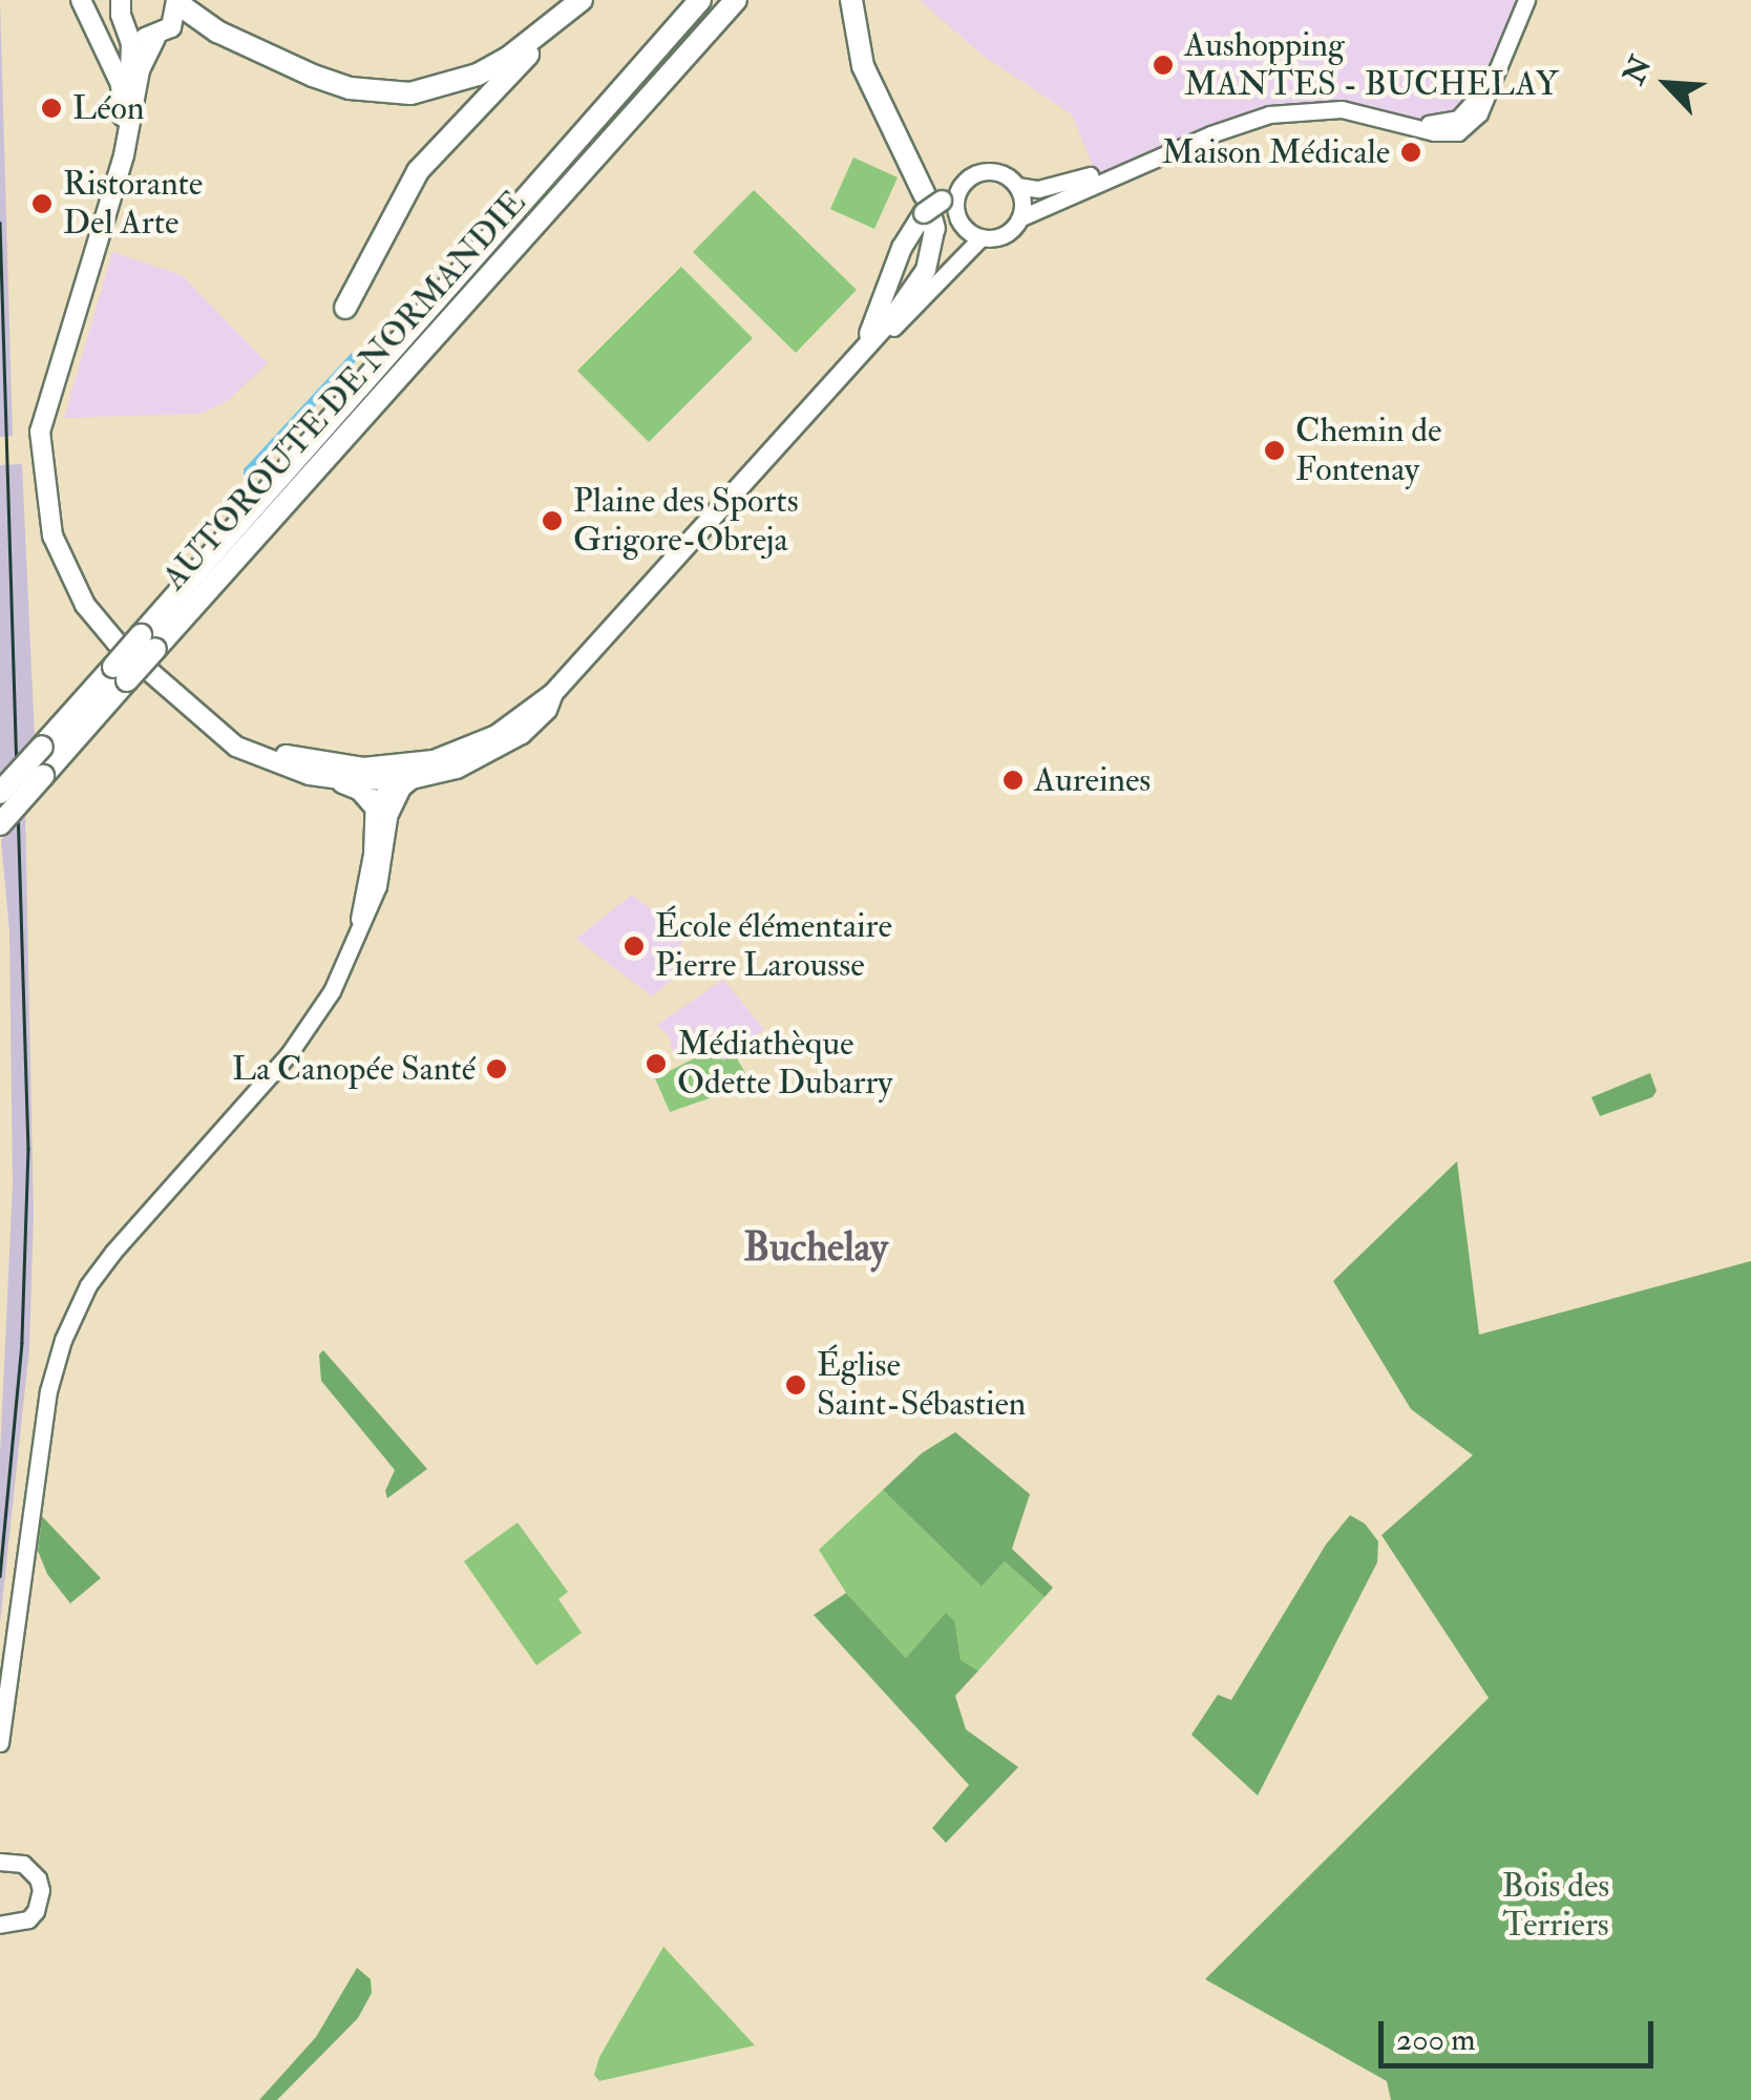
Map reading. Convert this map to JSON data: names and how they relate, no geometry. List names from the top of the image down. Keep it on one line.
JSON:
{"streets":{"highway":["AUTOROUTE DE NORMANDIE"]},"districts":["Buchelay"],"parks":["Bois des Terriers"],"places":["Aushopping MANTES - BUCHELAY","Léon","Maison Médicale","Ristorante Del Arte","Chemin de Fontenay","Plaine des Sports Grigore-Obreja","Aureines","École élémentaire Pierre Larousse","Médiathèque Odette Dubarry","La Canopée Santé","Église Saint-Sébastien"],"scale_bar":"200 m","north":"top left"}
